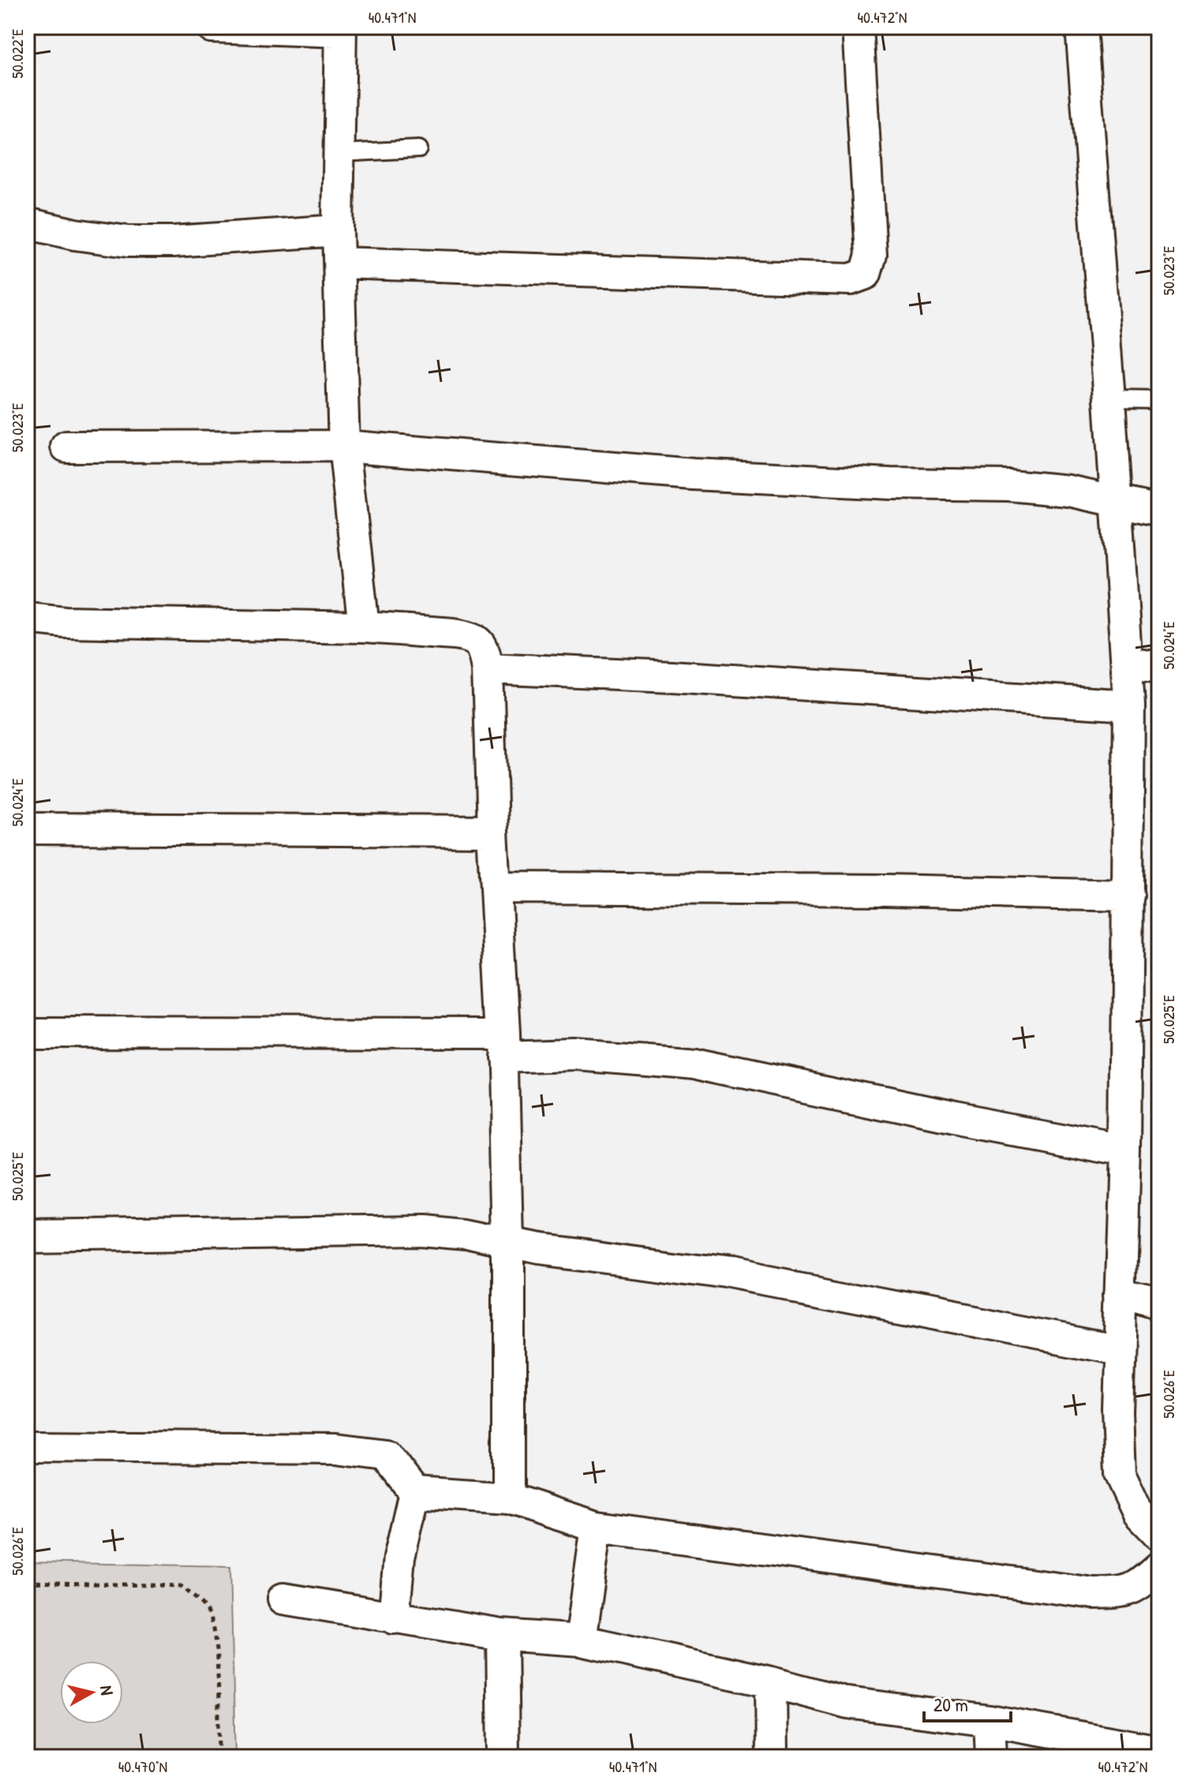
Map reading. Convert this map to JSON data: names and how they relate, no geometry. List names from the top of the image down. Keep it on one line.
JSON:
{"scale_bar":"20 m","north":"right","coordinates":["40.471°N","40.472°N","50.022°E","50.023°E","50.024°E","50.025°E","50.026°E","40.470°N"]}
